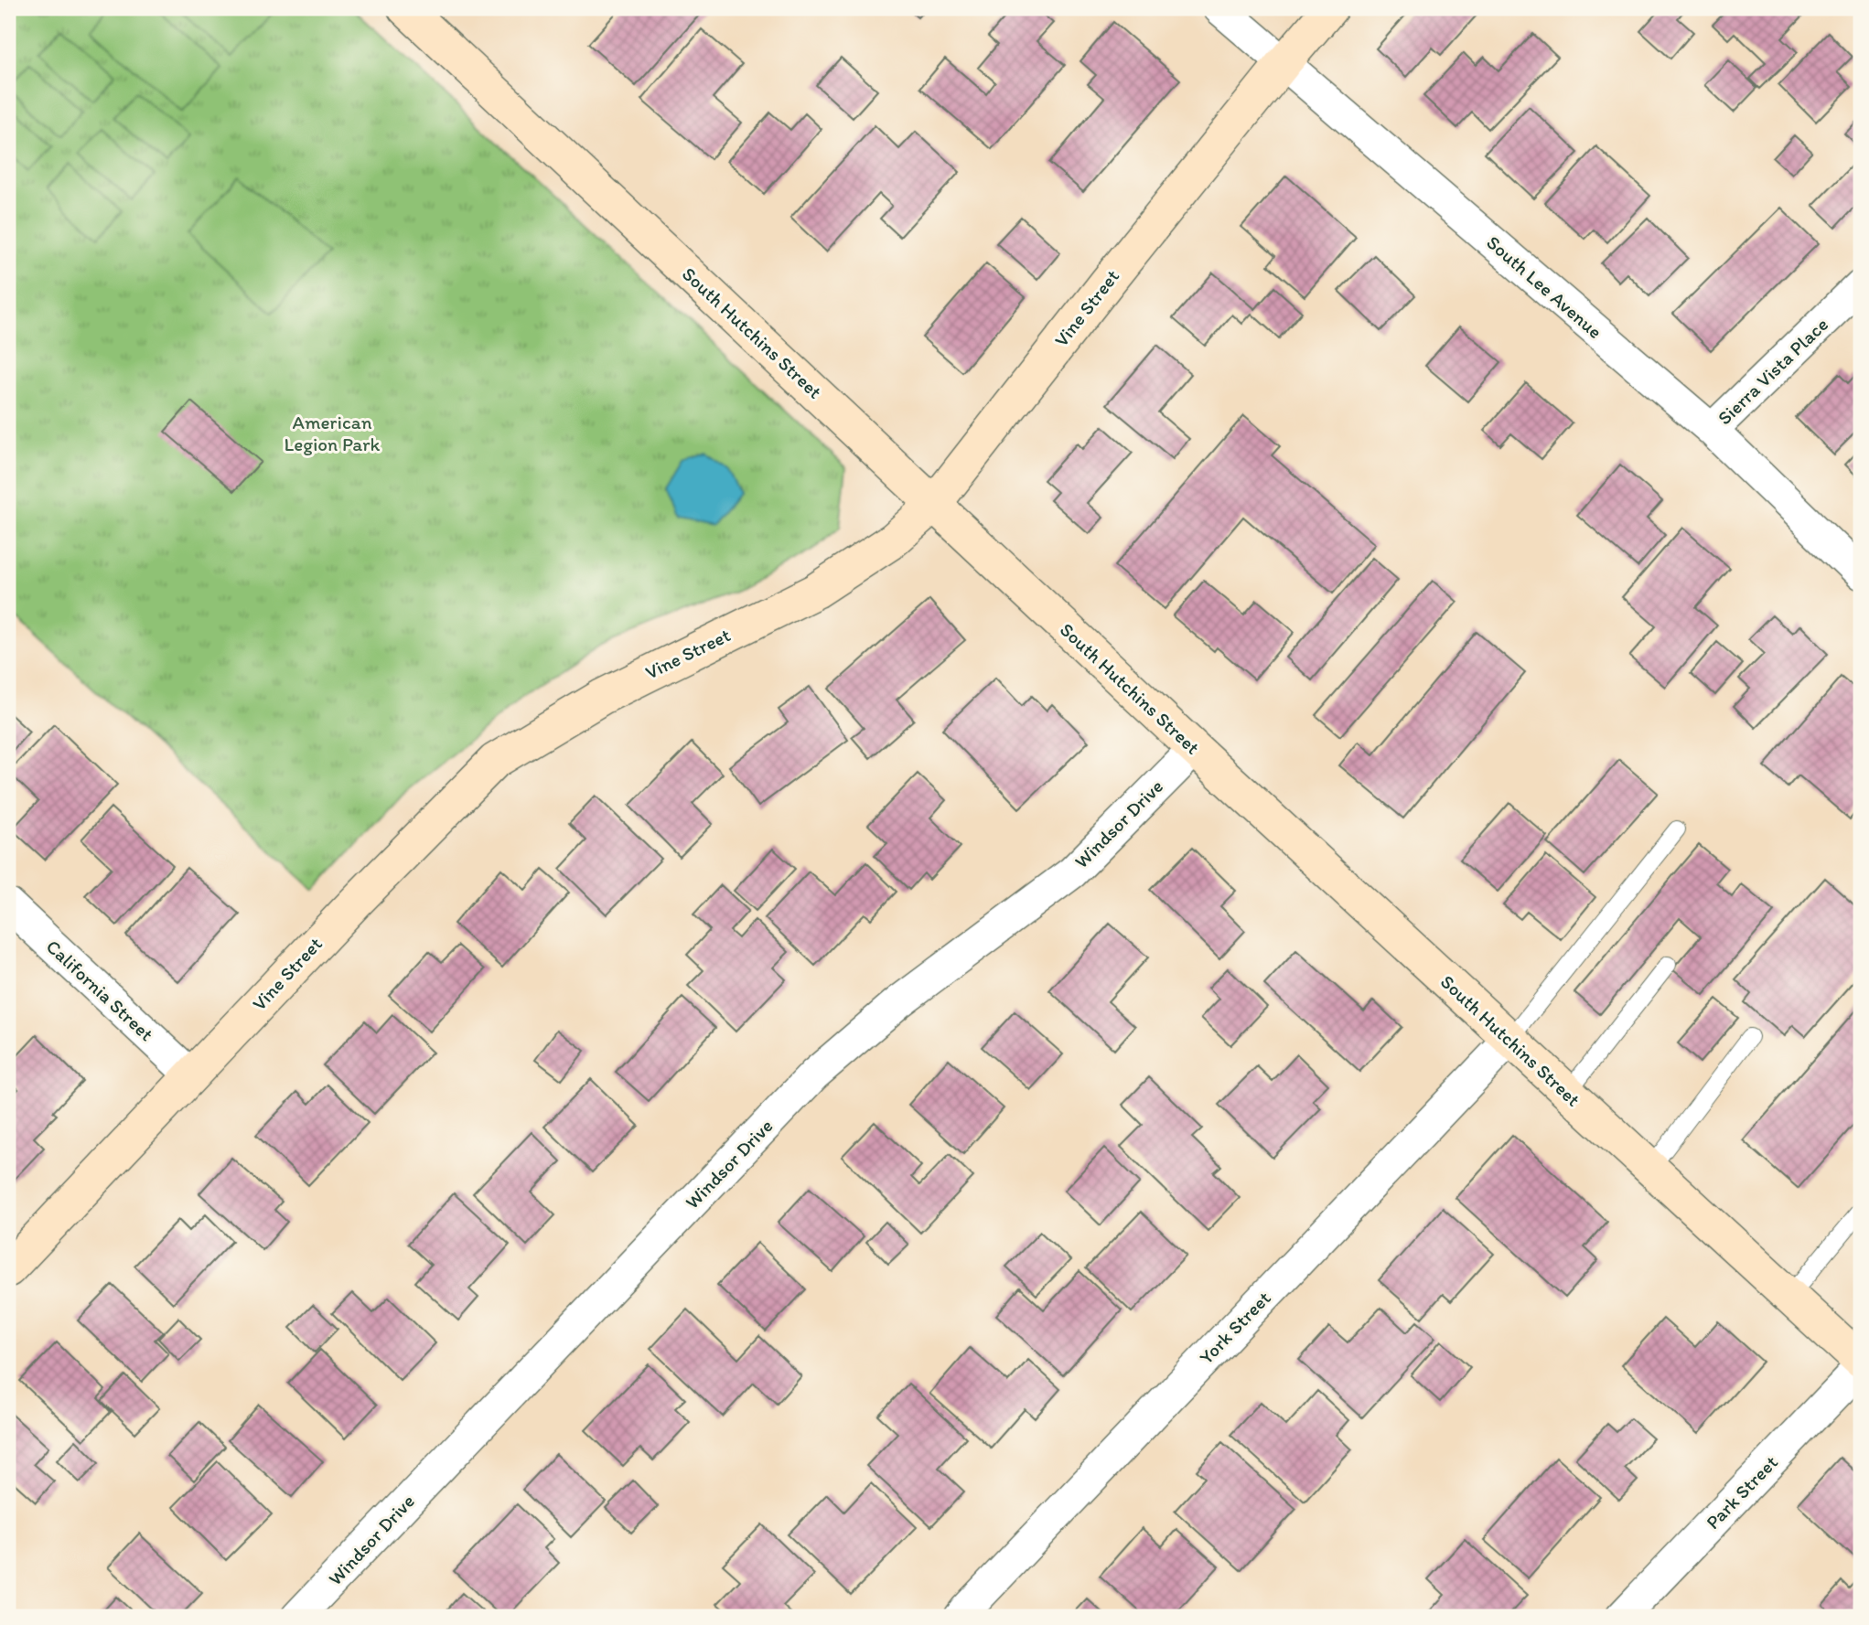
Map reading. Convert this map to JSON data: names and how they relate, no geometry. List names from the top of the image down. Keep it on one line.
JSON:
{"streets":{"main road":["Vine Street","South Hutchins Street"],"street":["South Lee Avenue","Sierra Vista Place","Windsor Drive","California Street","York Street","Park Street"]},"crossings":[["South Lee Avenue","Vine Street"],["South Lee Avenue","Sierra Vista Place"],["Vine Street","South Hutchins Street"],["Vine Street","California Street"],["South Hutchins Street","Windsor Drive"],["South Hutchins Street","York Street"]],"parks":["American Legion Park"]}
